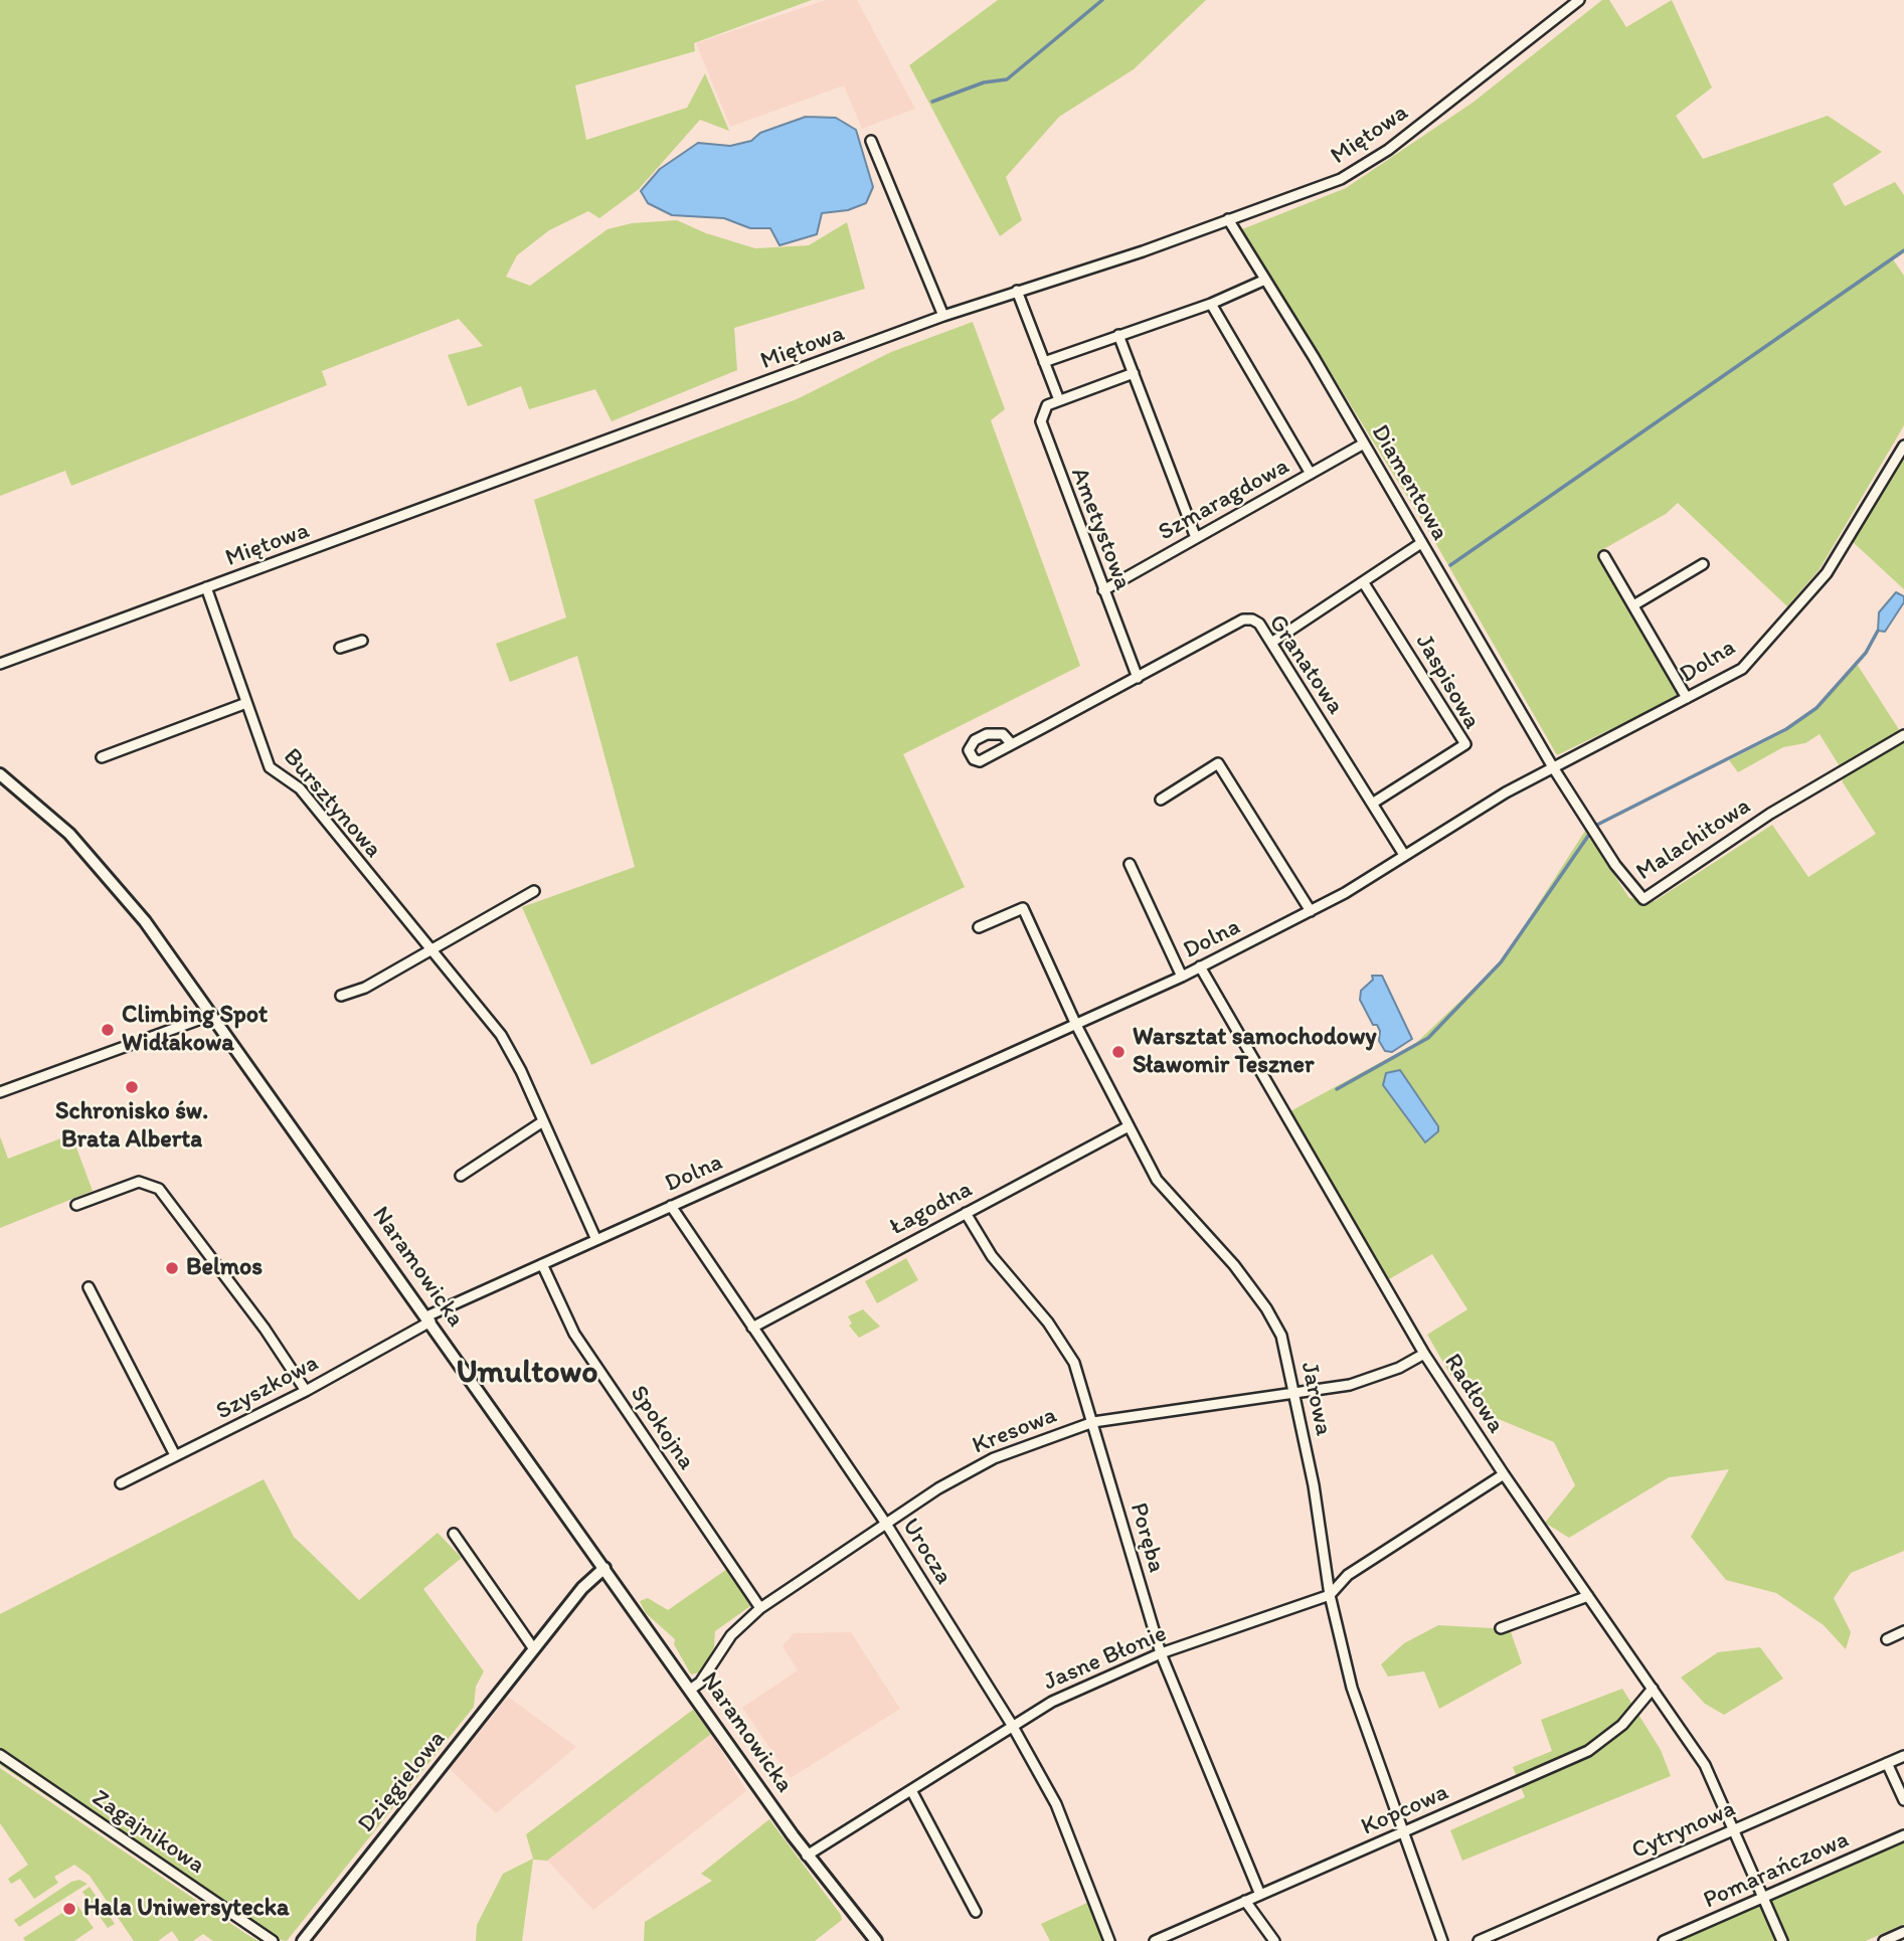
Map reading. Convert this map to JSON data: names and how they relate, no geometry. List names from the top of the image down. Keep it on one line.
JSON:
{"streets":{"street":["Miętowa","Diamentowa","Szmaragdowa","Ametystowa","Dolna","Granatowa","Jaspisowa","Bursztynowa","Malachitowa","Łagodna","Naramowicka","Szyszkowa","Radłowa","Jarowa","Spokojna","Kresowa","Poręba","Urocza","Jasne Błonie","Dzięgielowa","Kopcowa","Cytrynowa","Zagajnikowa","Pomarańczowa"]},"crossings":[["Miętowa","Diamentowa"],["Miętowa","Bursztynowa"],["Diamentowa","Szmaragdowa"],["Diamentowa","Dolna"],["Diamentowa","Malachitowa"],["Szmaragdowa","Ametystowa"],["Ametystowa","Granatowa"],["Dolna","Granatowa"],["Dolna","Bursztynowa"],["Dolna","Malachitowa"],["Dolna","Naramowicka"],["Dolna","Szyszkowa"],["Dolna","Radłowa"],["Dolna","Jarowa"],["Dolna","Spokojna"],["Dolna","Urocza"],["Granatowa","Jaspisowa"],["Łagodna","Jarowa"],["Łagodna","Poręba"],["Łagodna","Urocza"],["Naramowicka","Szyszkowa"],["Naramowicka","Kresowa"],["Naramowicka","Jasne Błonie"],["Naramowicka","Dzięgielowa"],["Radłowa","Kresowa"],["Radłowa","Kopcowa"],["Radłowa","Cytrynowa"],["Radłowa","Pomarańczowa"],["Jarowa","Kresowa"],["Jarowa","Jasne Błonie"],["Jarowa","Kopcowa"],["Spokojna","Kresowa"],["Kresowa","Poręba"],["Kresowa","Urocza"],["Poręba","Jasne Błonie"],["Poręba","Kopcowa"],["Urocza","Jasne Błonie"]],"districts":["Umultowo"],"places":["Climbing Spot Widłakowa","Warsztat samochodowy Sławomir Teszner","Schronisko św. Brata Alberta","Belmos","Hala Uniwersytecka"]}
